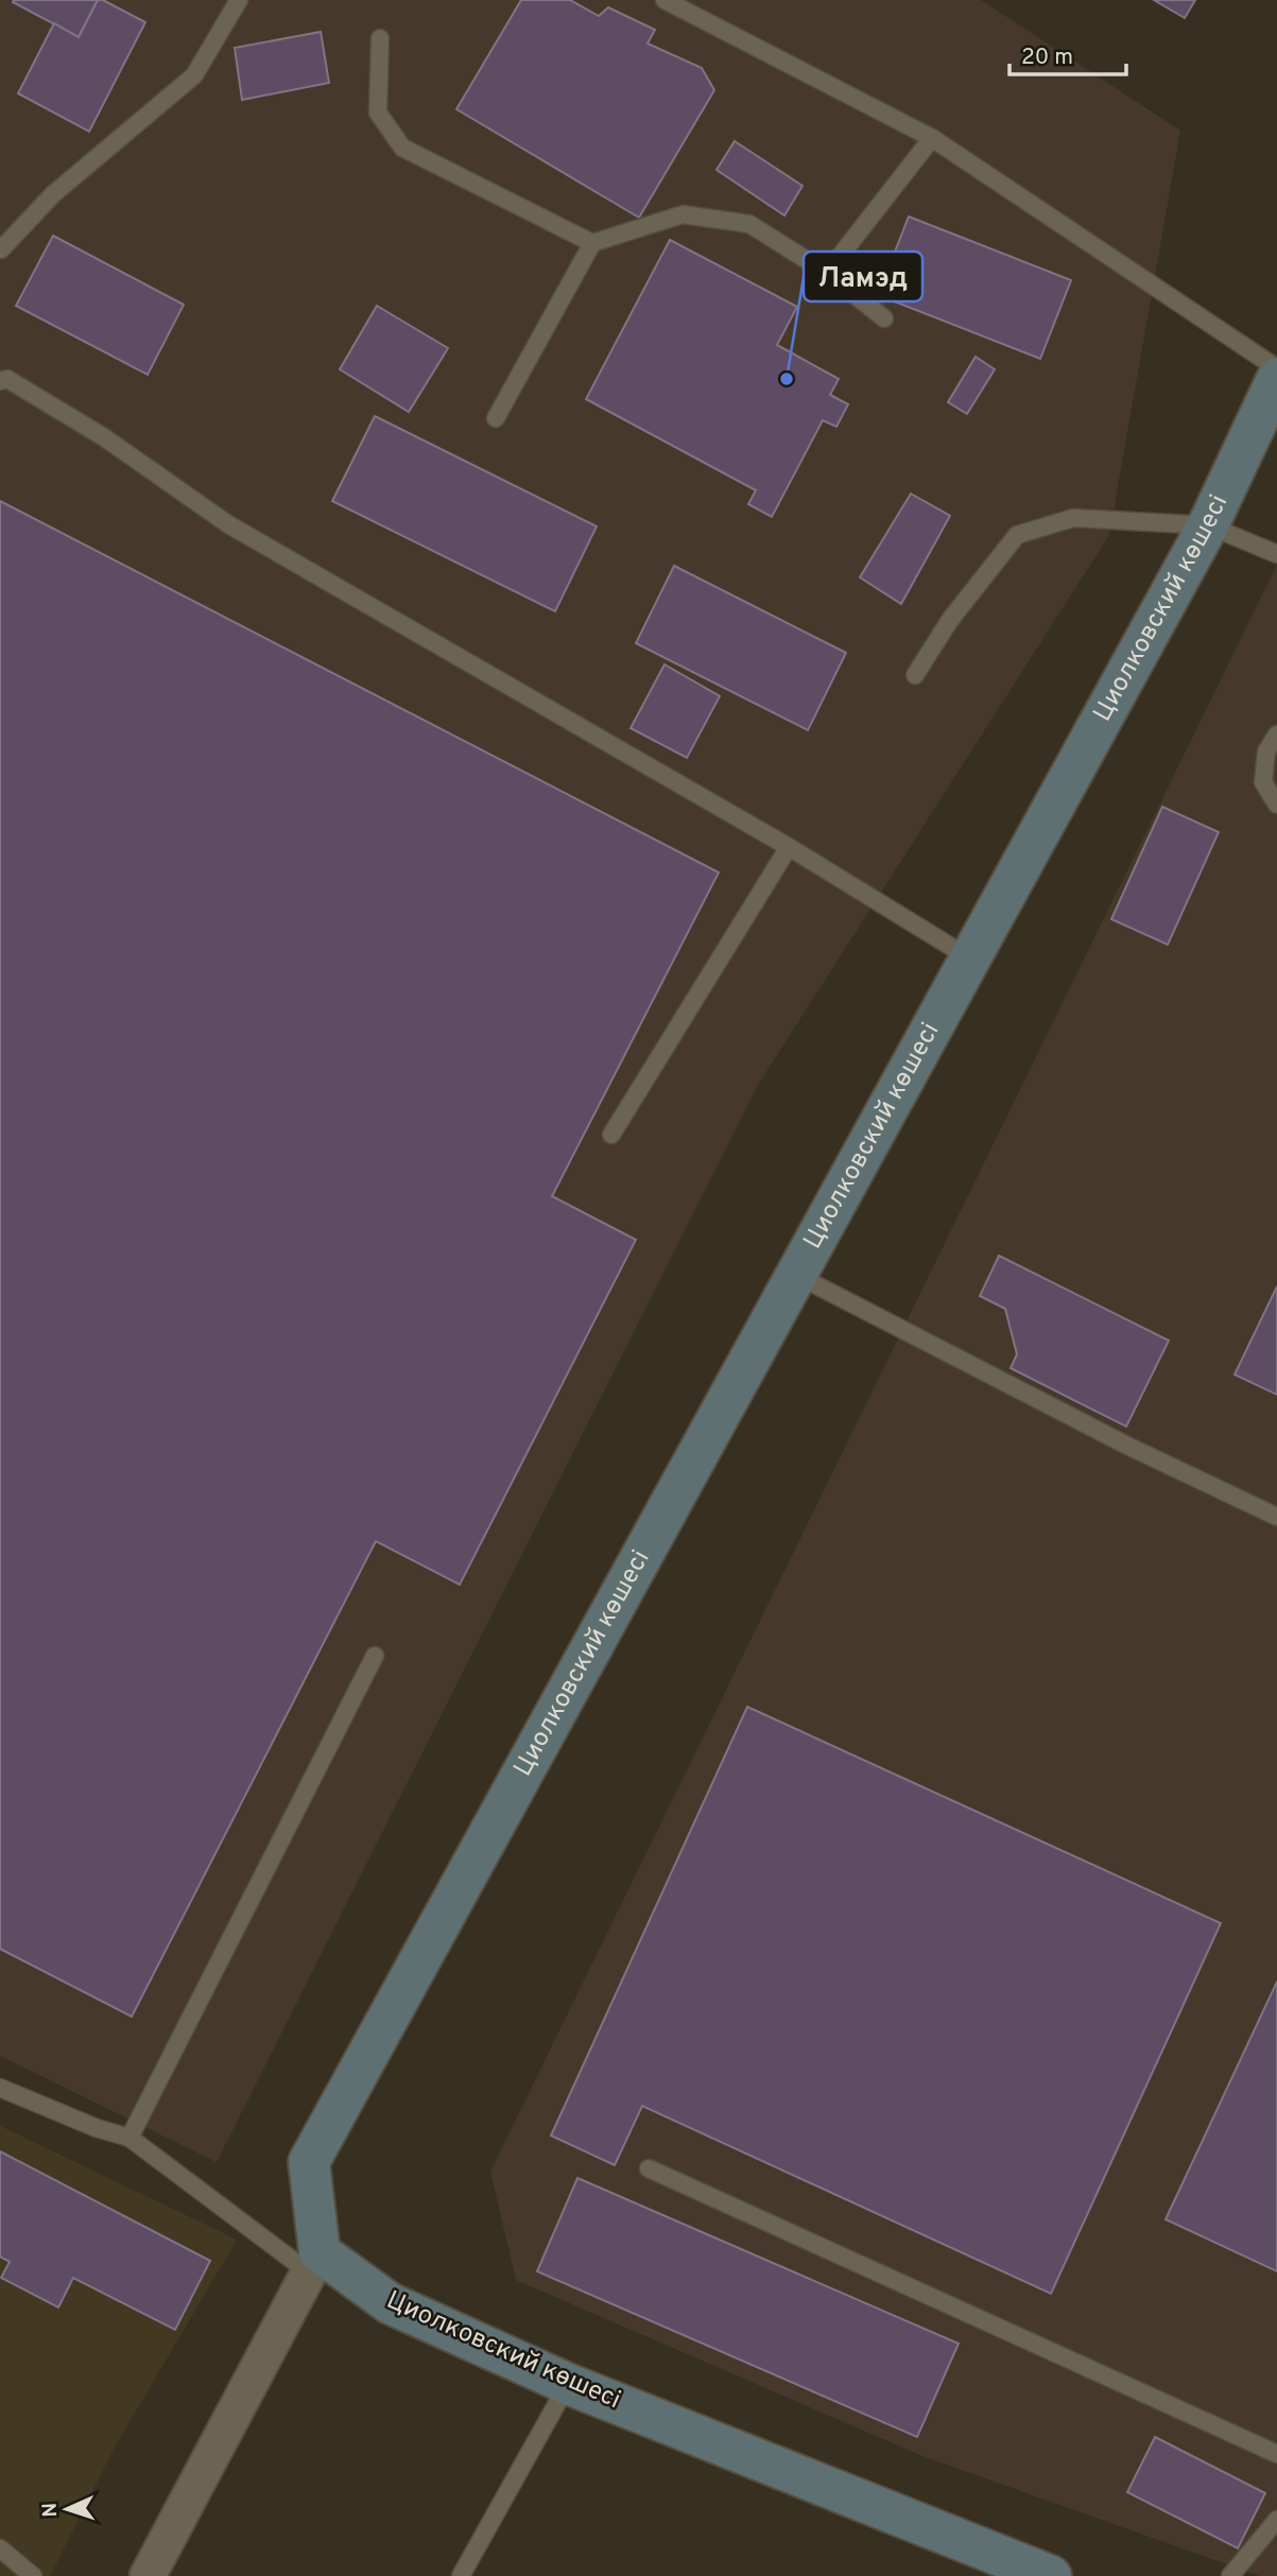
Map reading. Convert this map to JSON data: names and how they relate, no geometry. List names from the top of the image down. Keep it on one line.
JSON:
{"streets":{"street":["Циолковский көшесі"]},"places":["Ламэд"],"scale_bar":"20 m","north":"left"}
